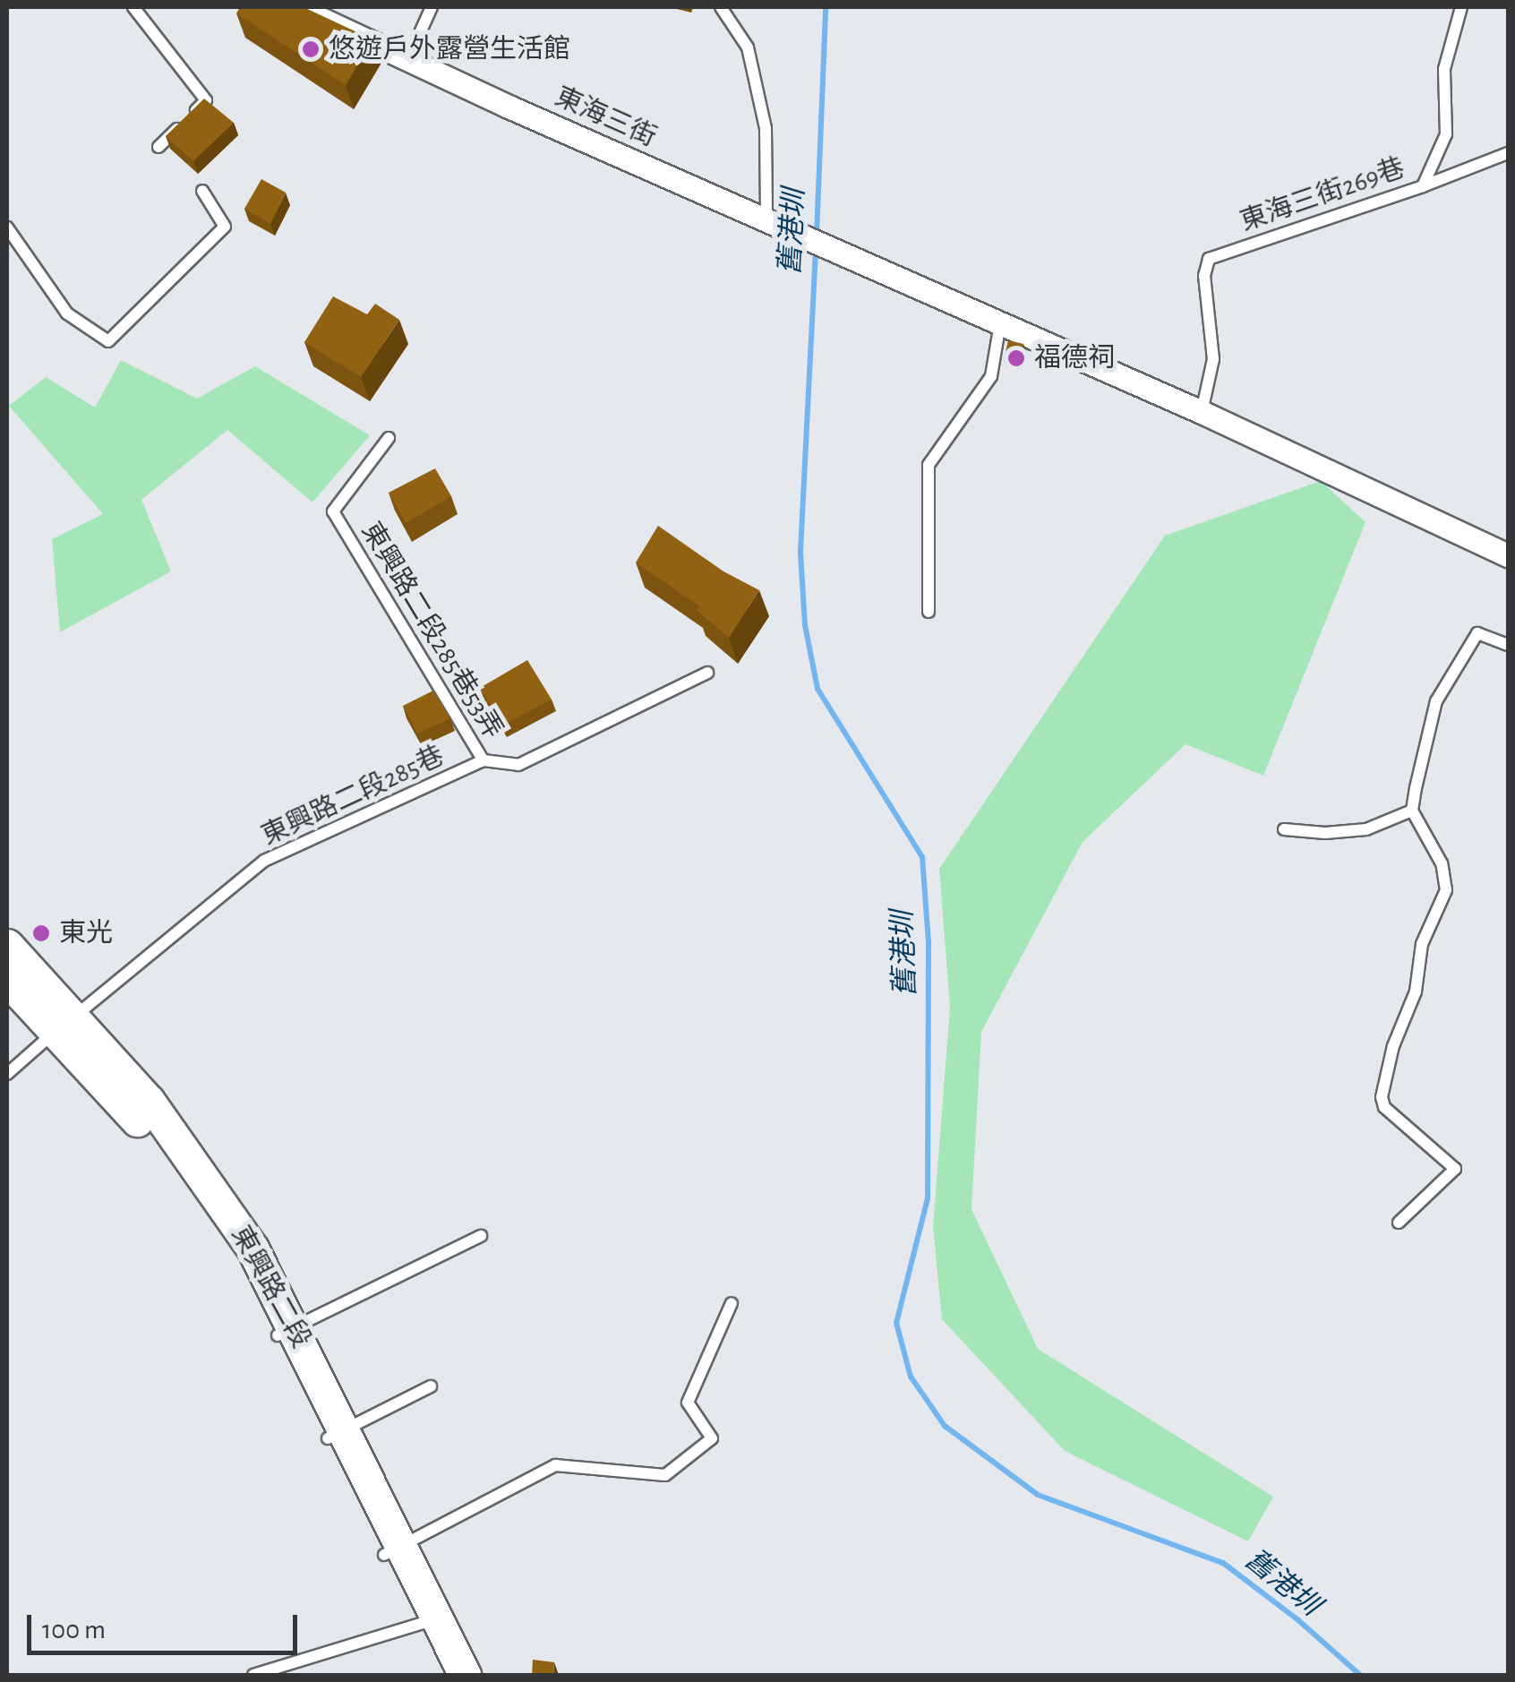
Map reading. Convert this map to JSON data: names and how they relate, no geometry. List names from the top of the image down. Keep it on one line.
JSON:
{"streets":{"main road":["東興路二段"],"street":["東海三街"],"lane":["東海三街269巷","東興路二段285巷53弄","東興路二段285巷"]},"crossings":[["東興路二段285巷53弄","東興路二段285巷"],["東興路二段285巷","東興路二段"]],"water":["舊港圳"],"places":["悠遊戶外露營生活館","福德祠","東光"],"scale_bar":"100 m"}
